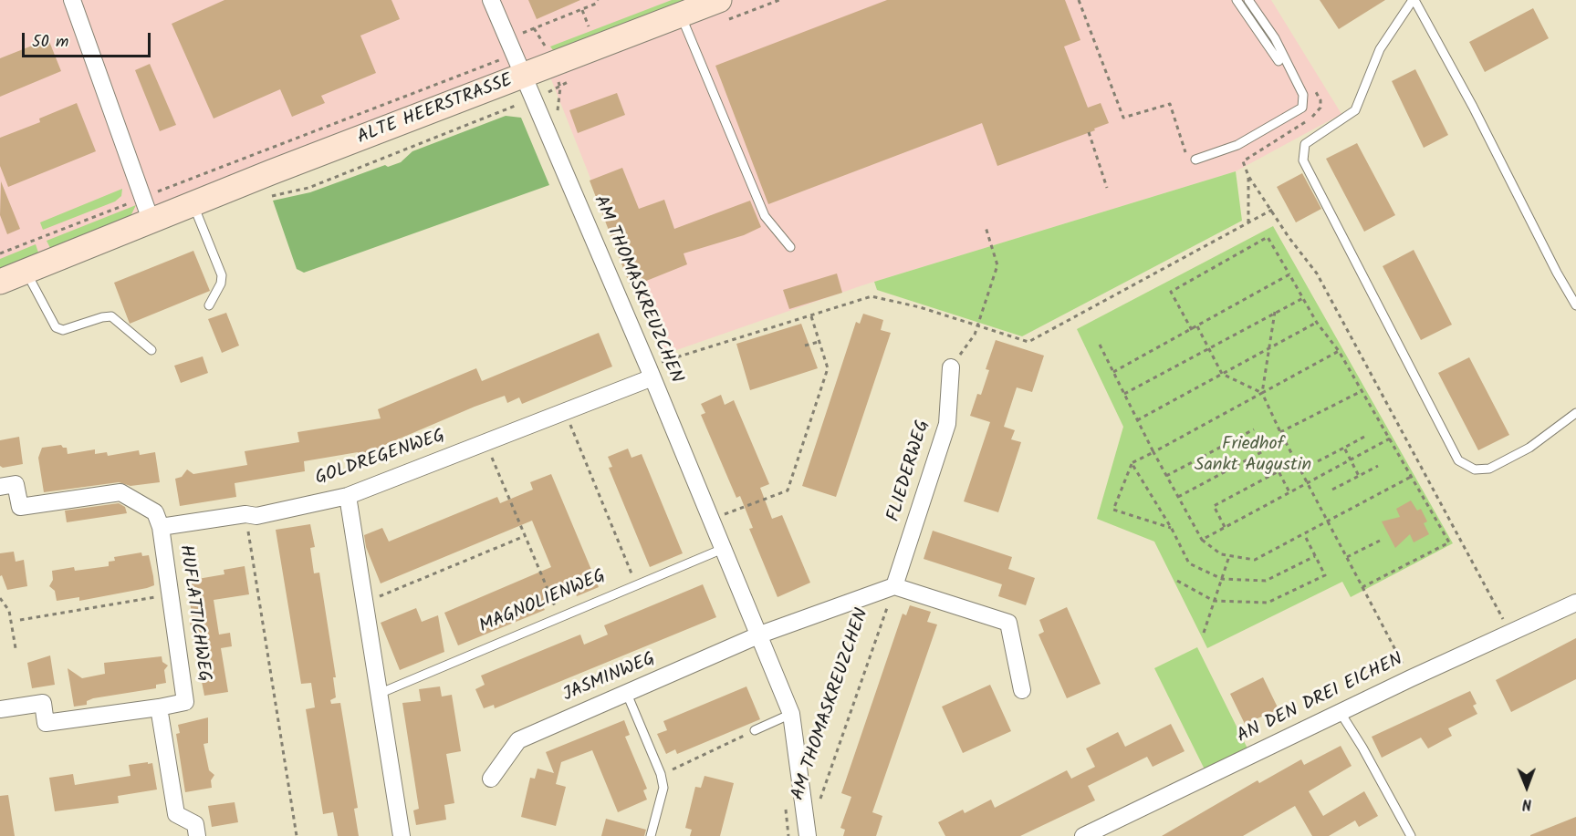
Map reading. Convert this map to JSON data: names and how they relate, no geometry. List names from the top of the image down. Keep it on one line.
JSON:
{"streets":{"street":["ALTE HEERSTRASSE","AM THOMASKREUZCHEN","GOLDREGENWEG","FLIEDERWEG","HUFLATTICHWEG","JASMINWEG","AN DEN DREI EICHEN"],"lane":["MAGNOLIENWEG"]},"crossings":[["ALTE HEERSTRASSE","AM THOMASKREUZCHEN"],["AM THOMASKREUZCHEN","GOLDREGENWEG"],["AM THOMASKREUZCHEN","FLIEDERWEG"],["AM THOMASKREUZCHEN","MAGNOLIENWEG"],["AM THOMASKREUZCHEN","JASMINWEG"],["GOLDREGENWEG","HUFLATTICHWEG"]],"parks":["Friedhof Sankt Augustin"],"scale_bar":"50 m","north":"bottom"}
